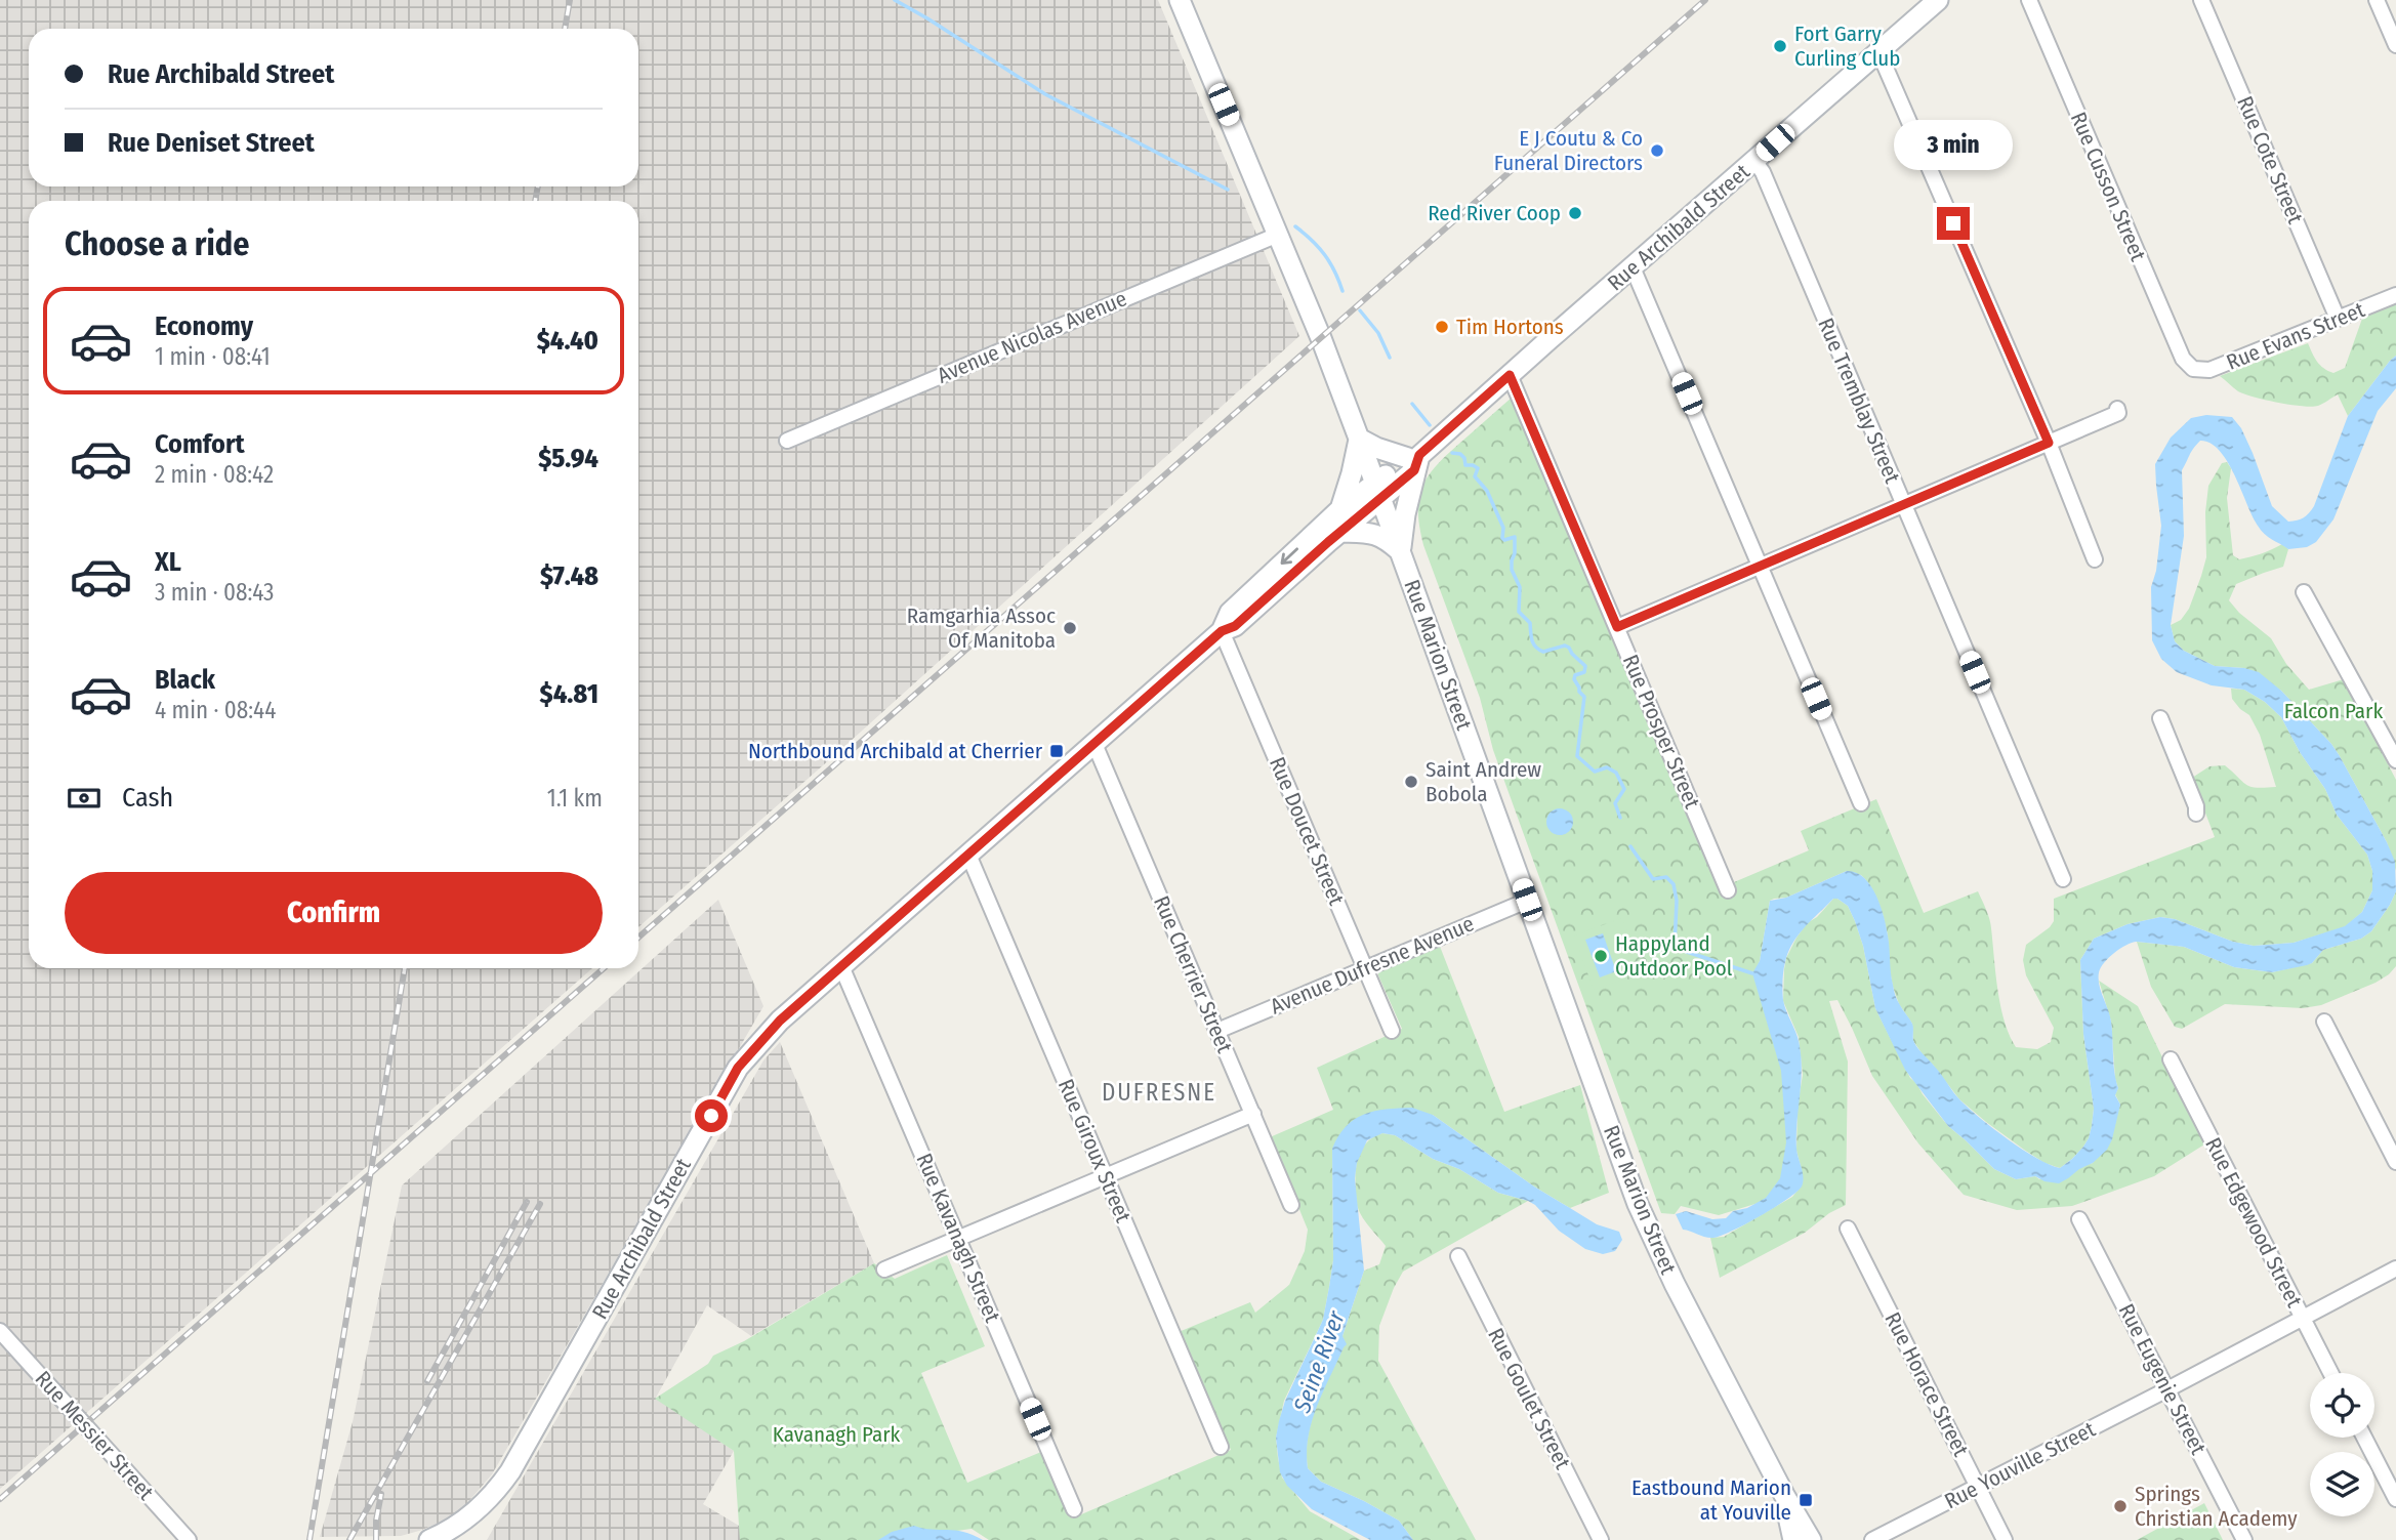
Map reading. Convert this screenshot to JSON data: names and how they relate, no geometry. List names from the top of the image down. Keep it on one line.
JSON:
{"streets":{"main road":["Rue Archibald Street","Rue Marion Street"],"street":["Rue Cote Street","Rue Cusson Street","Rue Evans Street","Avenue Nicolas Avenue","Rue Tremblay Street","Rue Prosper Street","Rue Doucet Street","Avenue Dufresne Avenue","Rue Cherrier Street","Rue Giroux Street","Rue Edgewood Street","Rue Kavanagh Street","Rue Eugenie Street","Rue Horace Street","Rue Goulet Street","Rue Messier Street","Rue Youville Street"]},"crossings":[["Rue Cote Street","Rue Evans Street"],["Rue Cusson Street","Rue Evans Street"],["Rue Archibald Street","Rue Tremblay Street"],["Rue Archibald Street","Rue Marion Street"],["Rue Archibald Street","Rue Prosper Street"],["Rue Archibald Street","Rue Doucet Street"],["Rue Archibald Street","Rue Cherrier Street"],["Rue Archibald Street","Rue Giroux Street"],["Rue Archibald Street","Rue Kavanagh Street"],["Avenue Nicolas Avenue","Rue Marion Street"],["Rue Marion Street","Avenue Dufresne Avenue"],["Rue Doucet Street","Avenue Dufresne Avenue"],["Avenue Dufresne Avenue","Rue Cherrier Street"],["Rue Edgewood Street","Rue Youville Street"],["Rue Eugenie Street","Rue Youville Street"],["Rue Horace Street","Rue Youville Street"]],"districts":["DUFRESNE"],"water":["Seine River"],"parks":["Falcon Park","Kavanagh Park"],"places":{"other":["Fort Garry Curling Club","E J Coutu & Co Funeral Directors","Red River Coop","Tim Hortons","Ramgarhia Assoc Of Manitoba","Saint Andrew Bobola","Happyland Outdoor Pool","Springs Christian Academy"],"transit":["Northbound Archibald at Cherrier","Eastbound Marion at Youville"]},"page":{"banner":["Rue Archibald Street","Rue Deniset Street"],"bubble":"3 min","heading":"Choose a ride","list":[{"name":"Economy","note":"1 min · 08:41","value":"$4.40"},{"name":"Comfort","note":"2 min · 08:42","value":"$5.94"},{"name":"XL","note":"3 min · 08:43","value":"$7.48"},{"name":"Black","note":"4 min · 08:44","value":"$4.81"}],"pay":["Cash","1.1 km"],"buttons":"Confirm"}}
